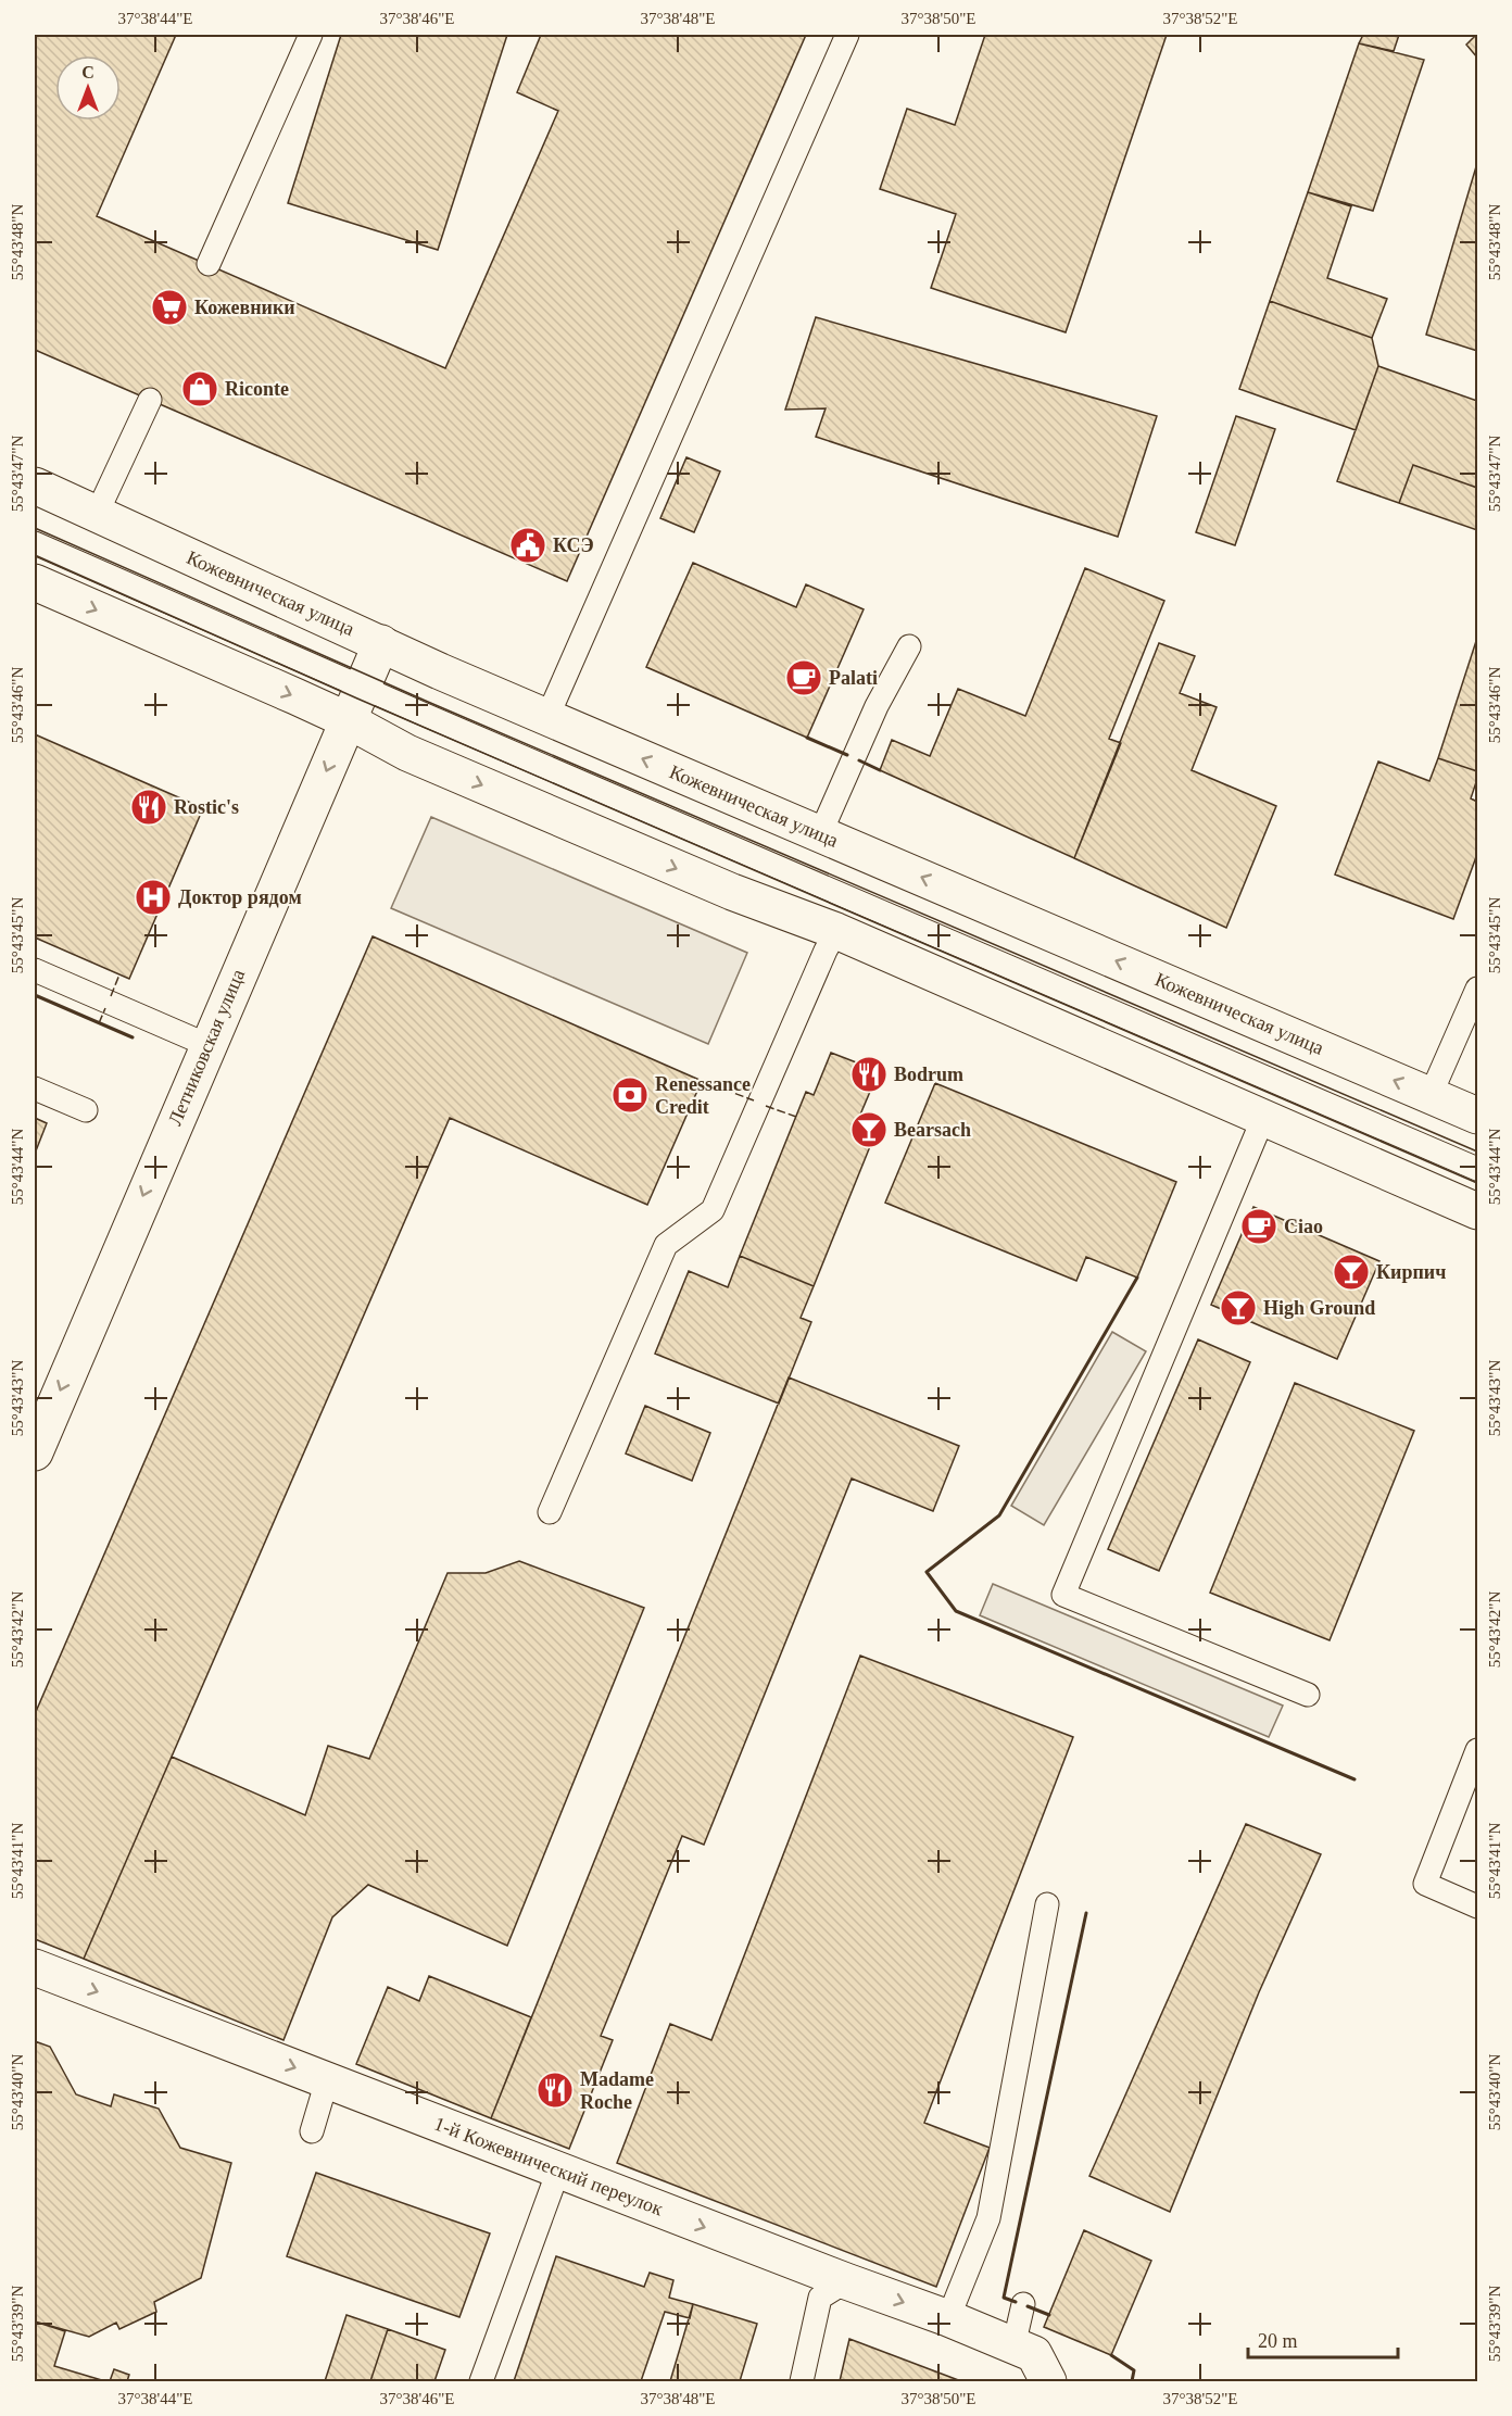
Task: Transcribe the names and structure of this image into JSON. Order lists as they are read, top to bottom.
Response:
{
  "streets": {
    "main road": ["Кожевническая улица", "Летниковская улица", "1-й Кожевнический переулок"]
  },
  "crossings": [
    ["Кожевническая улица", "Летниковская улица"]
  ],
  "one_way": ["Летниковская улица", "1-й Кожевнический переулок"],
  "places": {
    "supermarket": ["Кожевники"],
    "shop": ["Riconte"],
    "public building": ["КСЭ"],
    "cafe": ["Palati", "Ciao"],
    "restaurant": ["Rostic's", "Bodrum", "Madame Roche"],
    "hospital": ["Доктор рядом"],
    "bank": ["Renessance Credit"],
    "bar": ["Bearsach", "Кирпич", "High Ground"]
  },
  "scale_bar": "20 m",
  "north": "top",
  "coordinates": [
    "37°38'44\"E",
    "37°38'46\"E",
    "37°38'48\"E",
    "37°38'50\"E",
    "37°38'52\"E",
    "55°43'48\"N",
    "55°43'47\"N",
    "55°43'46\"N",
    "55°43'45\"N",
    "55°43'44\"N",
    "55°43'43\"N",
    "55°43'42\"N",
    "55°43'41\"N",
    "55°43'40\"N",
    "55°43'39\"N"
  ]
}
